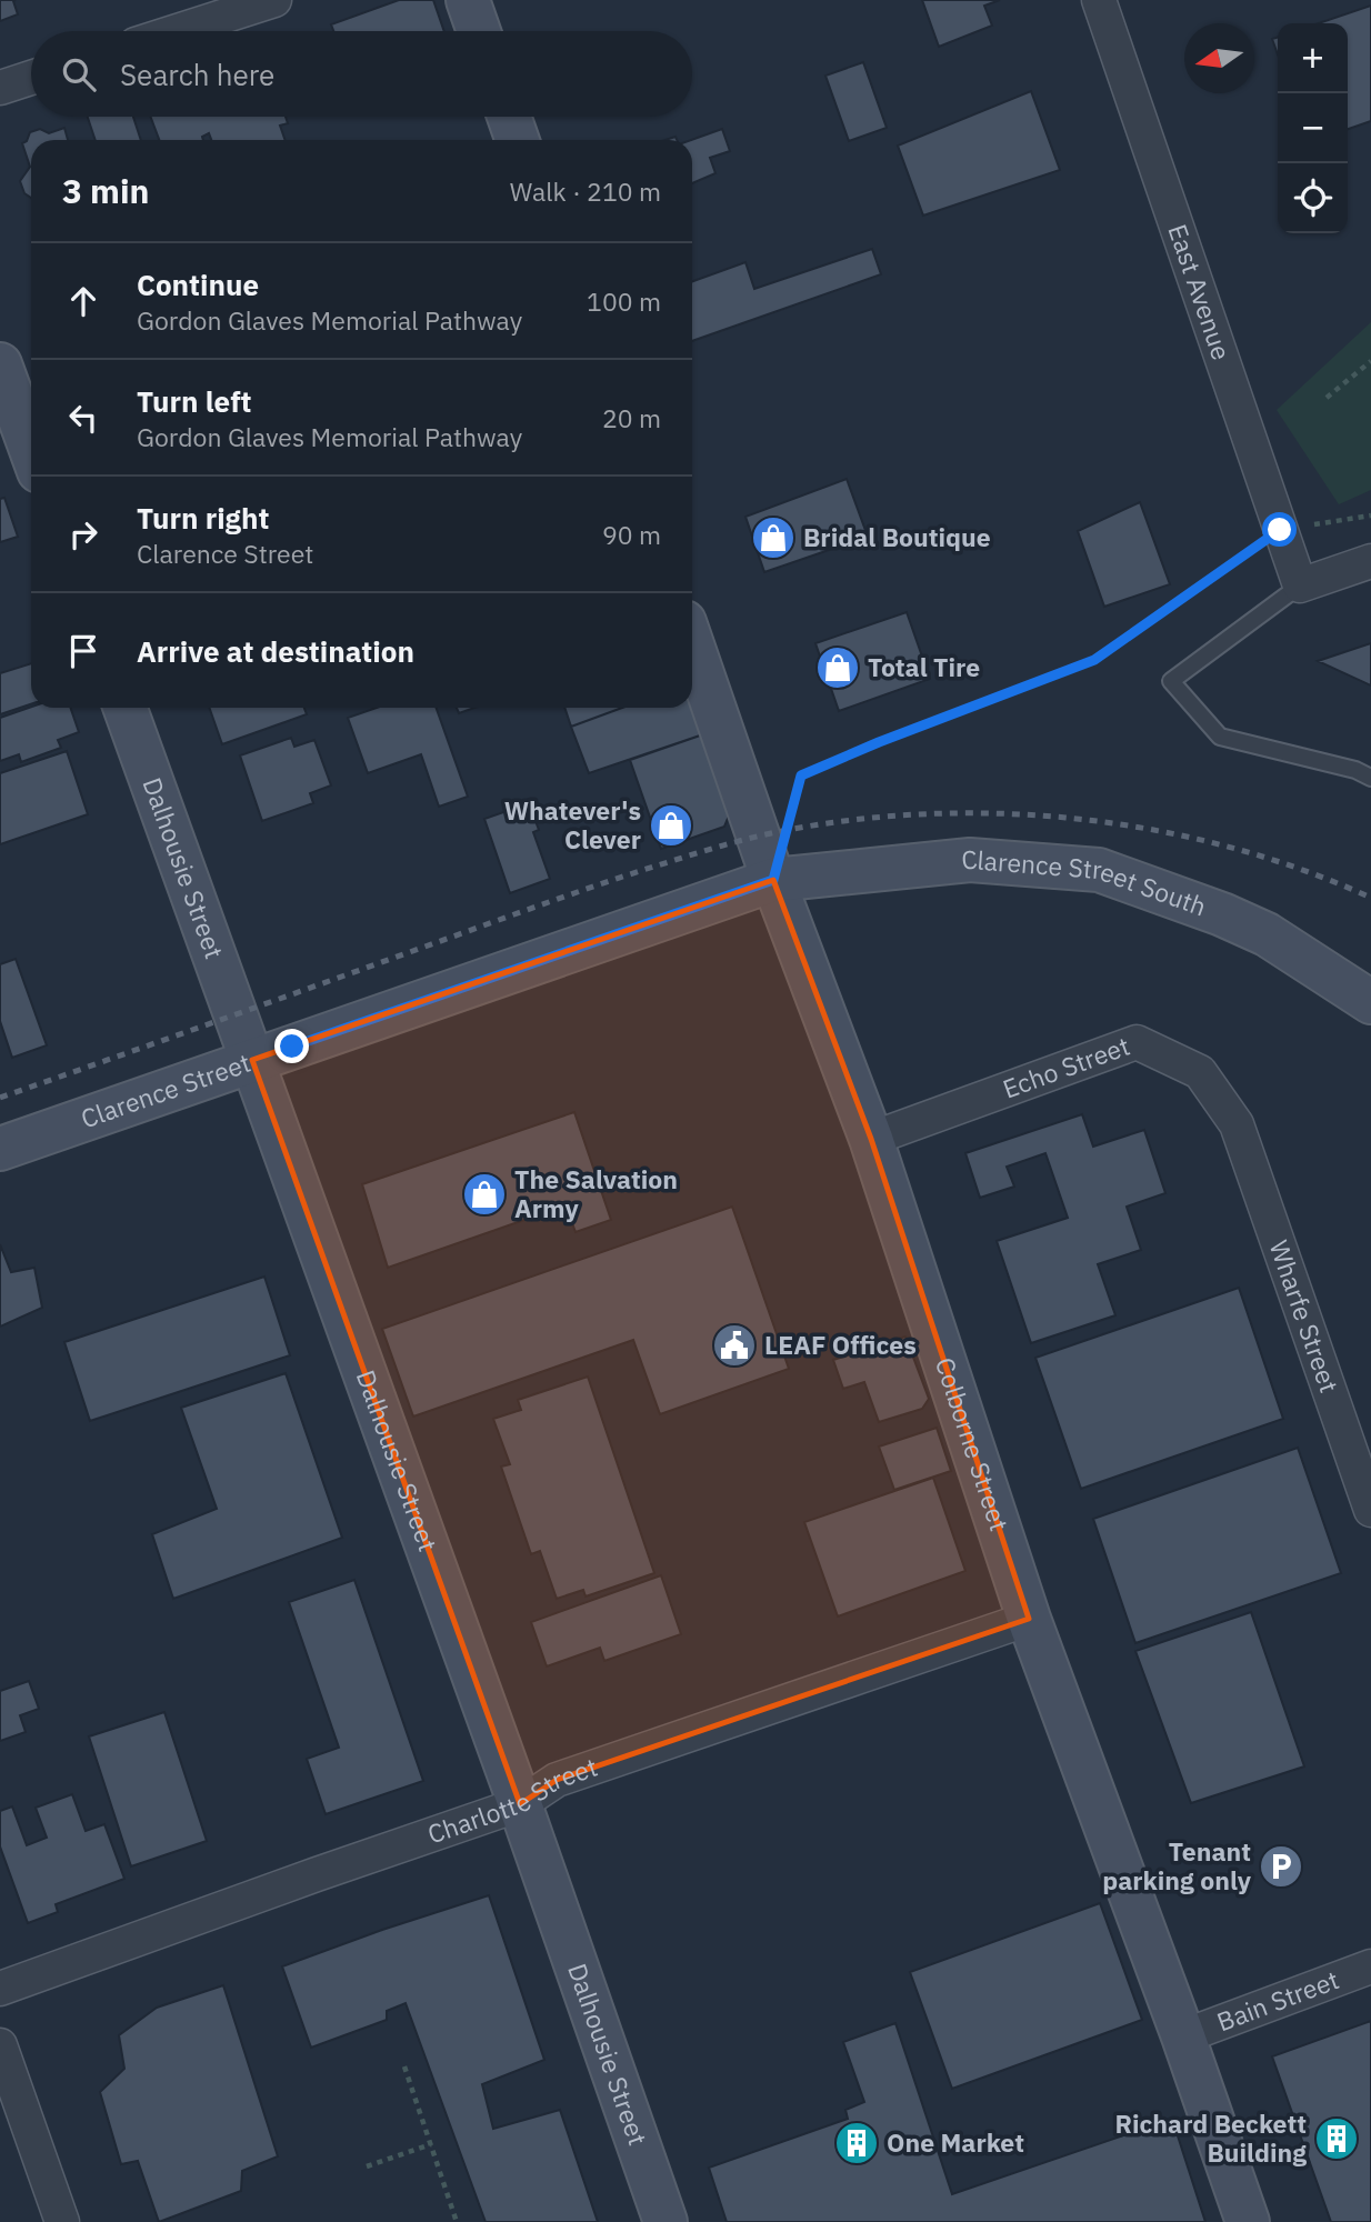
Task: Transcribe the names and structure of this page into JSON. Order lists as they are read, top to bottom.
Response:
{
  "streets": {
    "main road": [
      "Dalhousie Street",
      "Clarence Street South",
      "Clarence Street",
      "Colborne Street"
    ],
    "street": [
      "East Avenue",
      "Echo Street",
      "Wharfe Street",
      "Charlotte Street",
      "Bain Street"
    ]
  },
  "crossings": [
    ["Dalhousie Street", "Clarence Street"],
    ["Dalhousie Street", "Charlotte Street"],
    ["Clarence Street South", "Clarence Street"],
    ["Clarence Street South", "Colborne Street"],
    ["Echo Street", "Wharfe Street"],
    ["Echo Street", "Colborne Street"],
    ["Clarence Street", "Colborne Street"],
    ["Colborne Street", "Charlotte Street"],
    ["Colborne Street", "Bain Street"]
  ],
  "places": {
    "shop": [
      "Bridal Boutique",
      "Total Tire",
      "Whatever's Clever",
      "The Salvation Army"
    ],
    "public building": ["LEAF Offices"],
    "parking": ["Tenant parking only"],
    "building": ["Richard Beckett Building", "One Market"]
  },
  "north": "left",
  "page": {
    "map_buttons": ["+", "−"],
    "search": "Search here",
    "heading": ["3 min", "Walk · 210 m"],
    "list": [
      ["Continue", "Gordon Glaves Memorial Pathway", "100 m"],
      ["Turn left", "Gordon Glaves Memorial Pathway", "20 m"],
      ["Turn right", "Clarence Street", "90 m"],
      "Arrive at destination"
    ]
  }
}
